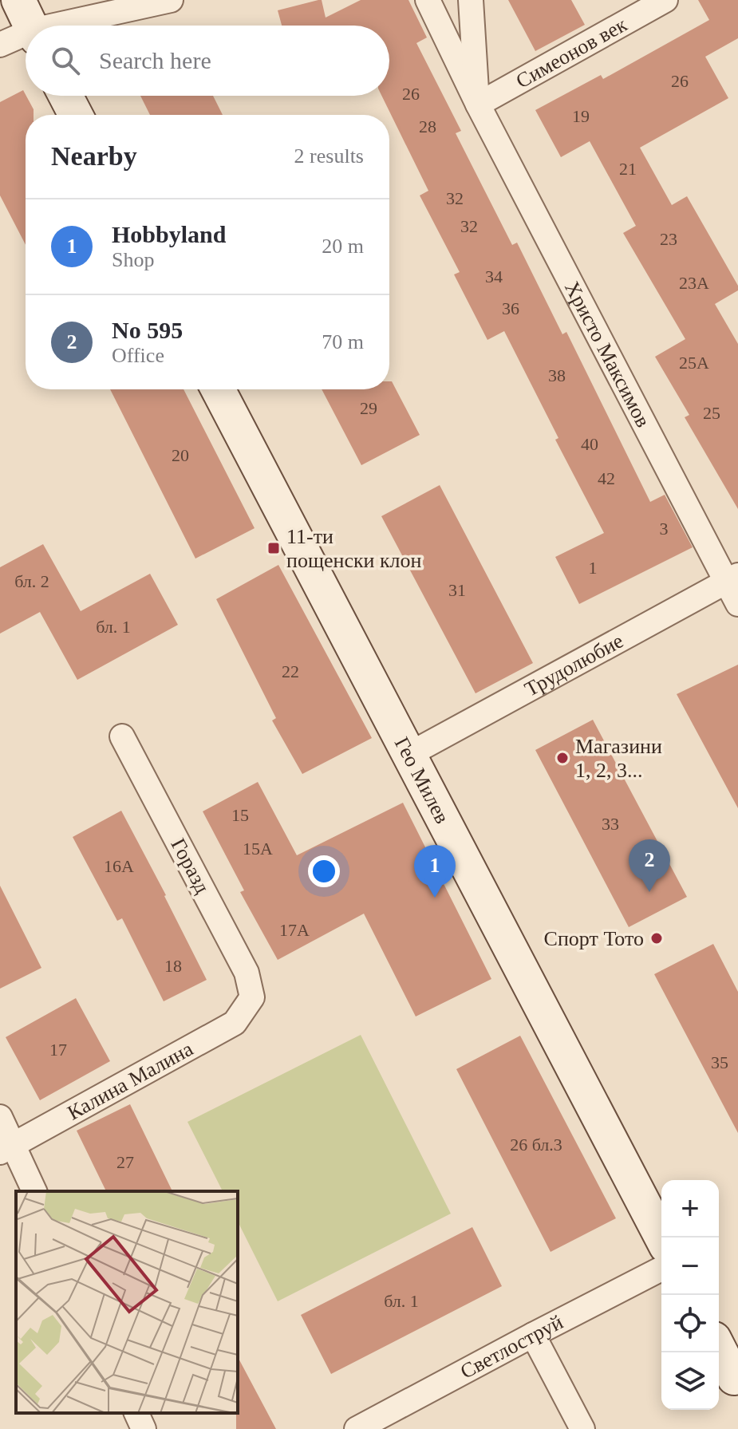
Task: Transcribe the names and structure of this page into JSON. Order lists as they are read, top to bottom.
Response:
{
  "streets": {
    "street": [
      "Симеонов век",
      "Христо Максимов",
      "Трудолюбие",
      "Гео Милев",
      "Горазд",
      "Калина Малина",
      "Светлоструй"
    ]
  },
  "crossings": [
    ["Симеонов век", "Христо Максимов"],
    ["Христо Максимов", "Трудолюбие"],
    ["Трудолюбие", "Гео Милев"],
    ["Горазд", "Калина Малина"]
  ],
  "places": {
    "transit": ["11-ти пощенски клон"],
    "other": ["Магазини 1, 2, 3...", "Спорт Тото"]
  },
  "house_numbers": [
    "26",
    "26",
    "19",
    "28",
    "21",
    "32",
    "32",
    "23",
    "34",
    "23А",
    "36",
    "25А",
    "38",
    "29",
    "25",
    "40",
    "20",
    "42",
    "3",
    "1",
    "бл. 2",
    "31",
    "бл. 1",
    "22",
    "15",
    "33",
    "15А",
    "16А",
    "17А",
    "18",
    "17",
    "35",
    "26 бл.3",
    "27",
    "бл. 1"
  ],
  "page": {
    "search": "Search here",
    "heading": ["Nearby", "2 results"],
    "list": [
      {
        "mark": "1",
        "name": "Hobbyland",
        "note": "Shop",
        "value": "20 m"
      },
      {
        "mark": "2",
        "name": "No 595",
        "note": "Office",
        "value": "70 m"
      }
    ],
    "pins": ["2", "1"],
    "map_buttons": ["+", "−"]
  }
}
